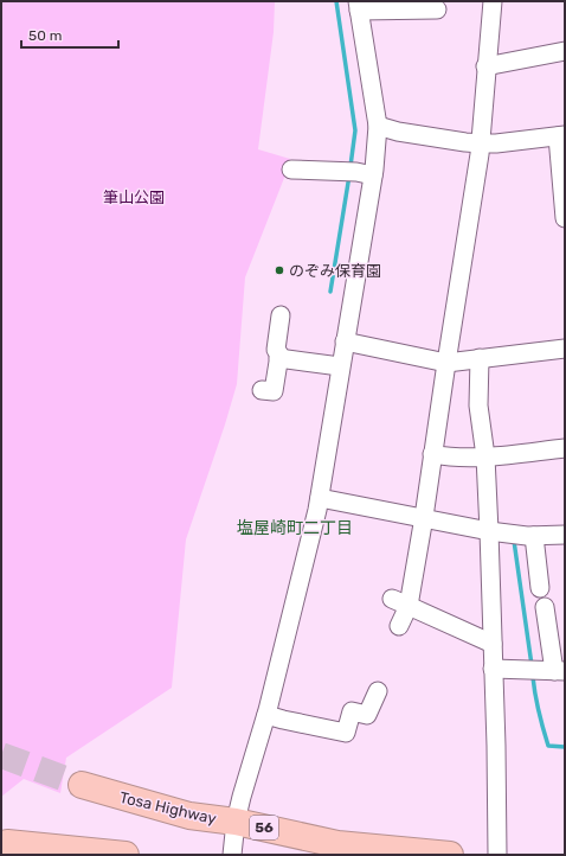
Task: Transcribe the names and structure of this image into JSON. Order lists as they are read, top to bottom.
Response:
{
  "streets": {
    "highway": ["Tosa Highway", "56"]
  },
  "districts": ["塩屋崎町二丁目"],
  "parks": ["筆山公園"],
  "places": ["のぞみ保育園"],
  "scale_bar": "50 m"
}
